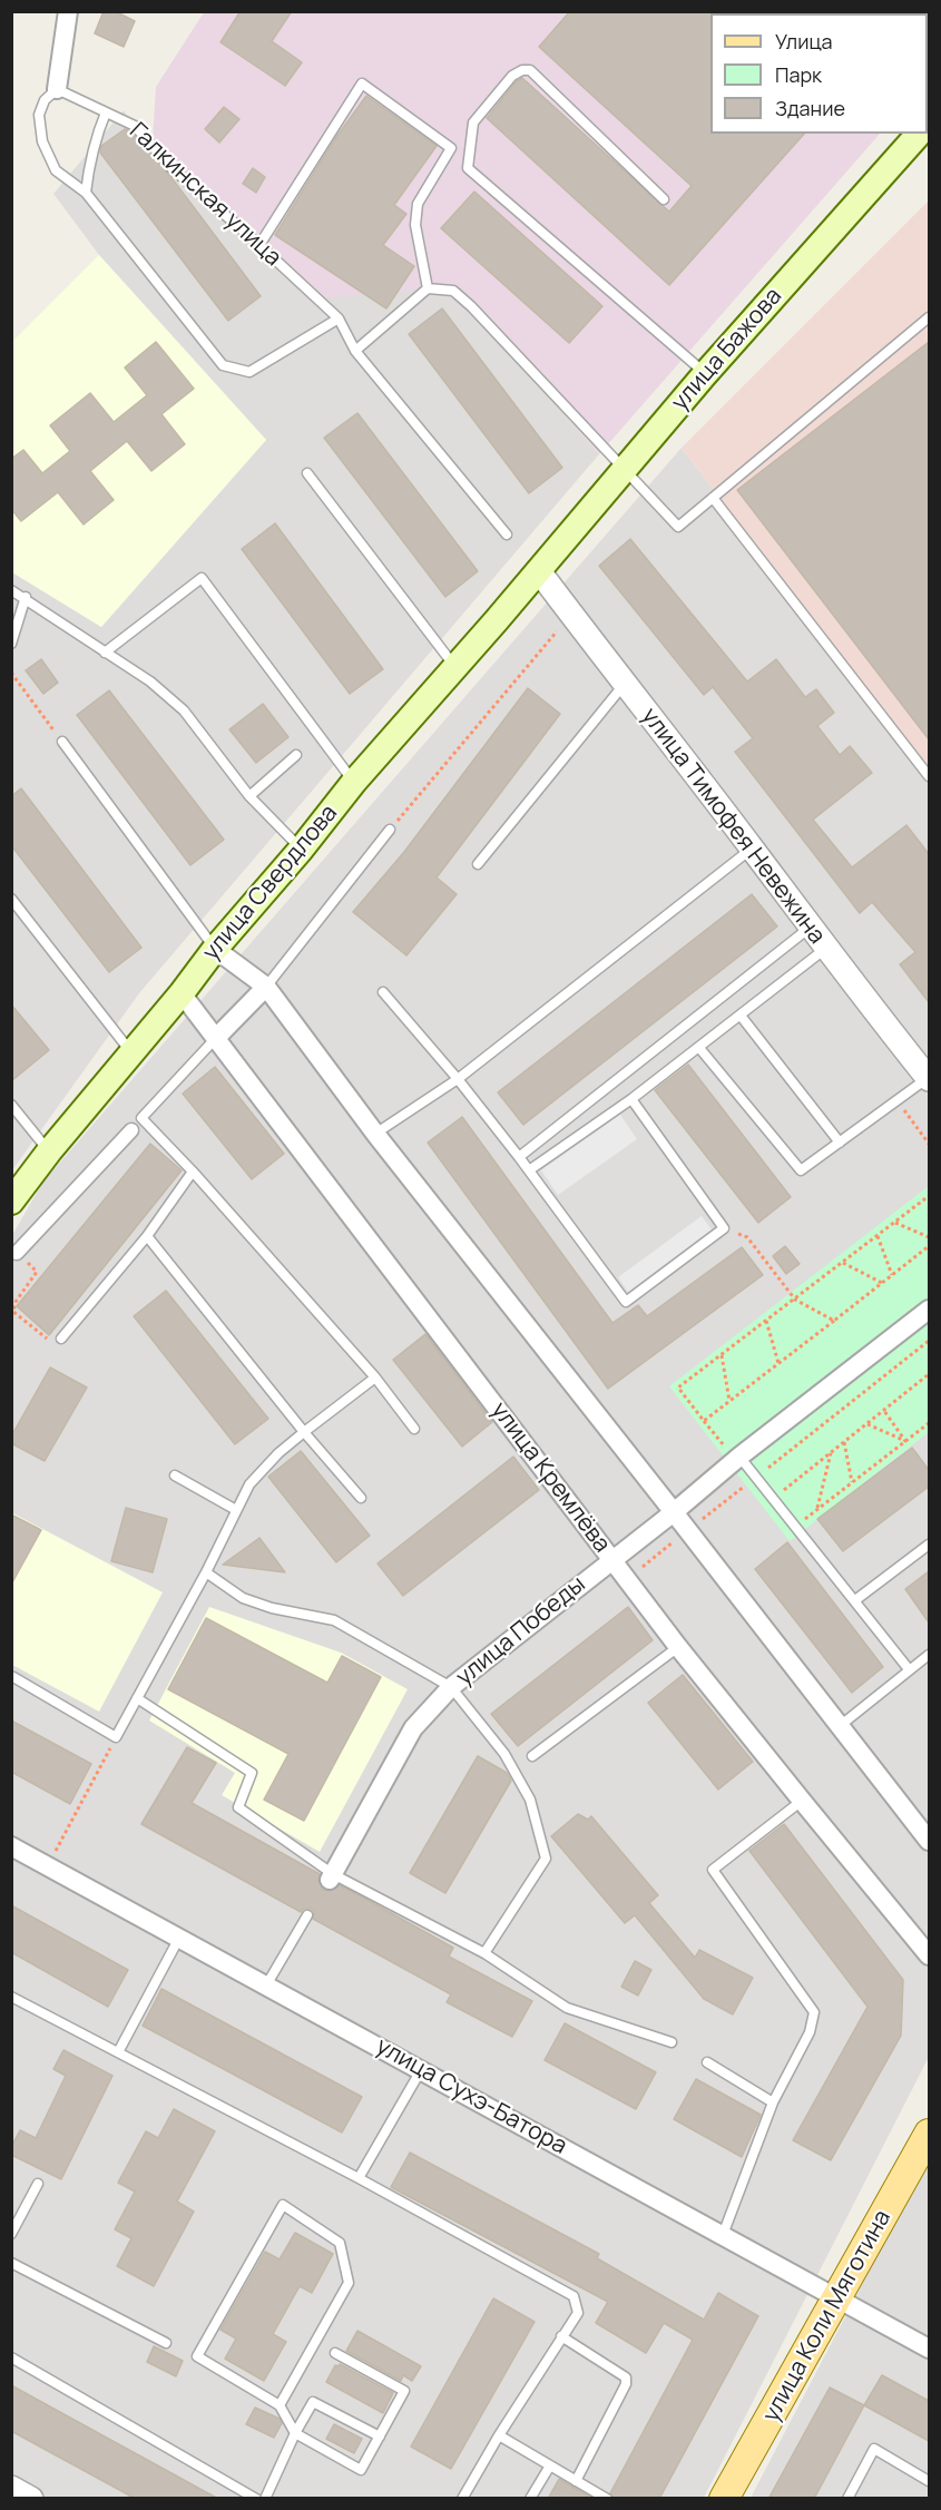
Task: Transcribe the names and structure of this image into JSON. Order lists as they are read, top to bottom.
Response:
{
  "streets": {
    "main road": ["улица Бажова", "улица Свердлова", "улица Коли Мяготина"],
    "street": [
      "улица Тимофея Невежина",
      "улица Кремлёва",
      "улица Победы",
      "улица Сухэ-Батора"
    ],
    "lane": ["Галкинская улица"]
  },
  "crossings": [
    ["улица Бажова", "улица Тимофея Невежина"],
    ["улица Бажова", "улица Свердлова"],
    ["улица Тимофея Невежина", "улица Свердлова"],
    ["улица Свердлова", "улица Кремлёва"],
    ["улица Кремлёва", "улица Победы"],
    ["улица Сухэ-Батора", "улица Коли Мяготина"]
  ],
  "legend": ["Улица", "Парк", "Здание"]
}
